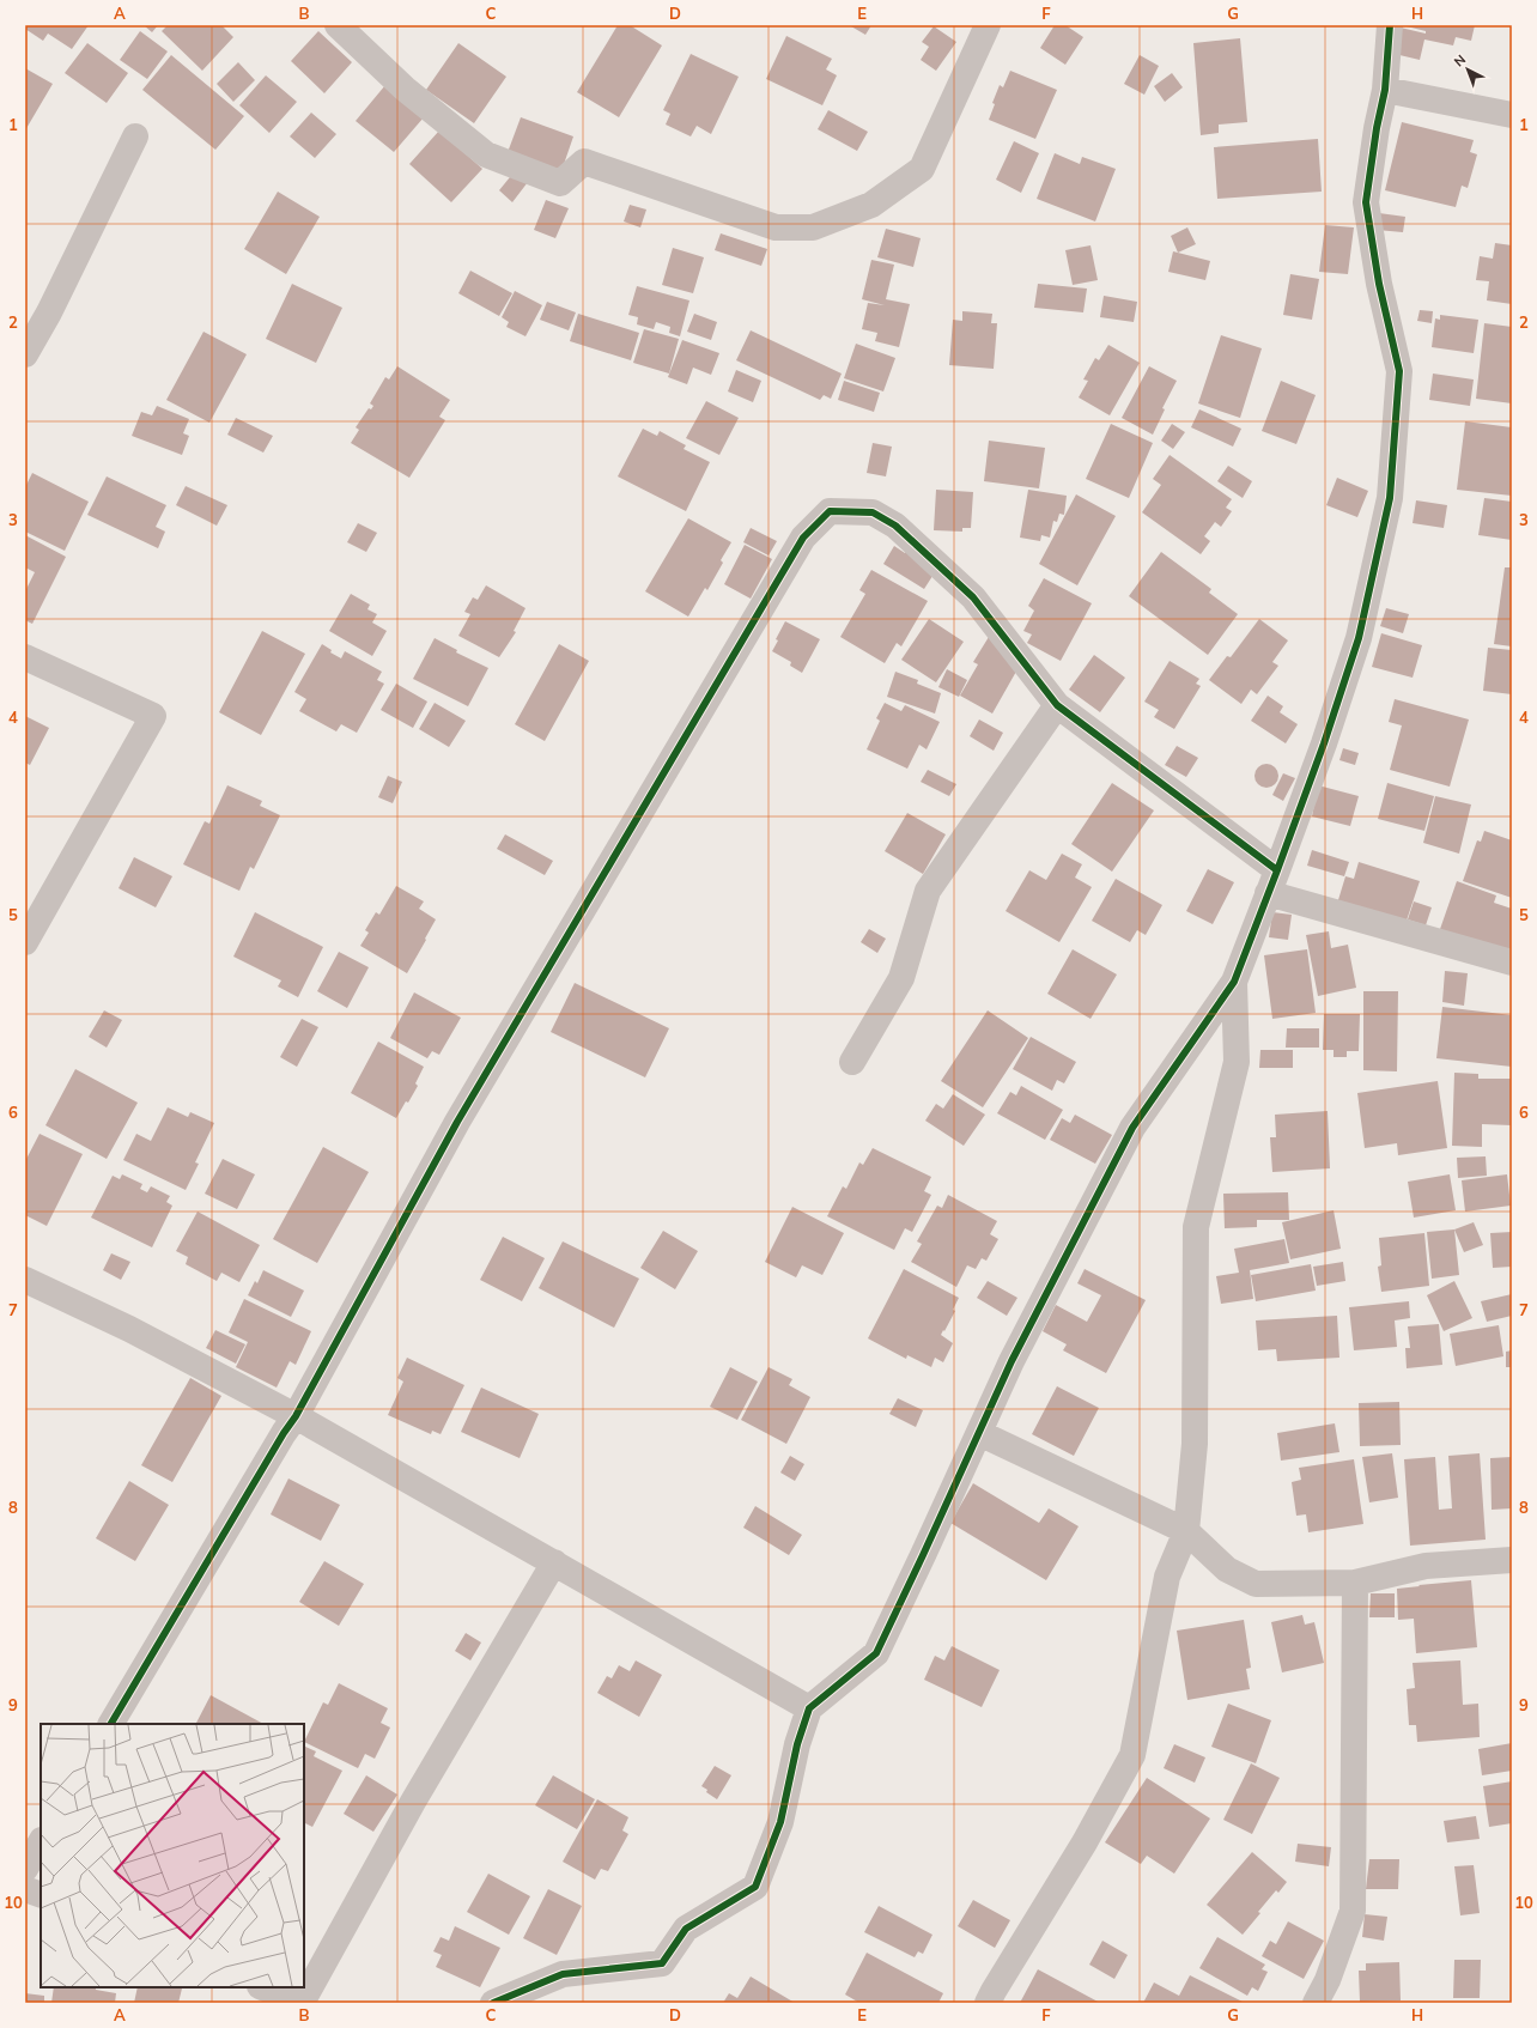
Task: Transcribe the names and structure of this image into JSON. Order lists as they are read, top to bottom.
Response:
{
  "north": "top left",
  "grid": {
    "columns": [
      "A",
      "B",
      "C",
      "D",
      "E",
      "F",
      "G",
      "H"
    ],
    "rows": [
      "1",
      "2",
      "3",
      "4",
      "5",
      "6",
      "7",
      "8",
      "9",
      "10"
    ]
  }
}
